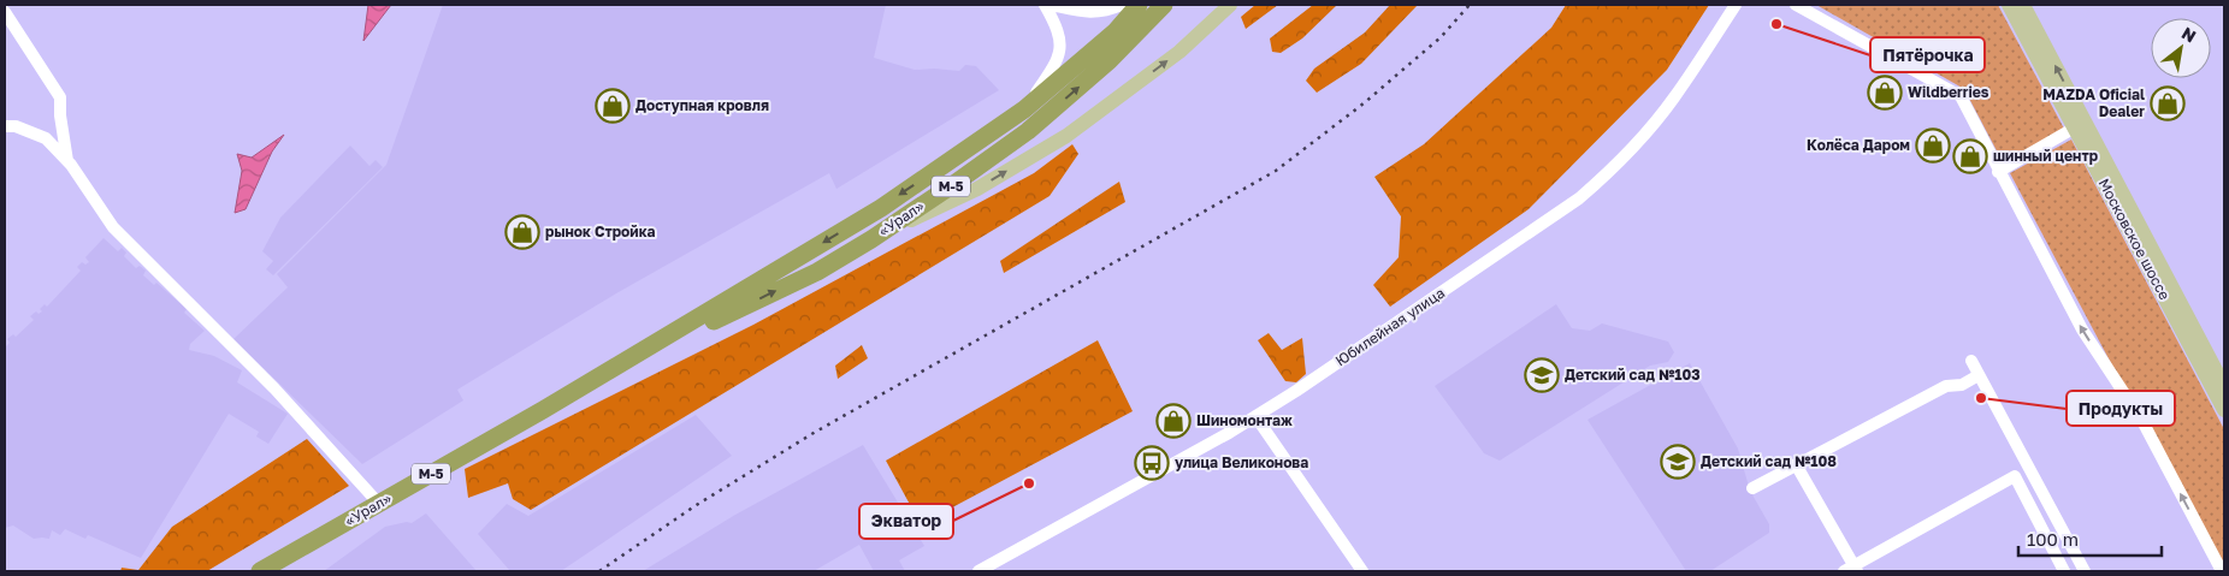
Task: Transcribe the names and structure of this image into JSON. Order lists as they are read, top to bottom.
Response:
{
  "streets": {
    "highway": ["М-5", "«Урал»"],
    "main road": ["Московское шоссе"],
    "street": ["Юбилейная улица"]
  },
  "places": {
    "other": ["Пятёрочка", "Продукты", "Экватор"],
    "shop": [
      "Wildberries",
      "MAZDA Oficial Dealer",
      "Доступная кровля",
      "Колёса Даром",
      "шинный центр",
      "рынок Стройка",
      "Шиномонтаж"
    ],
    "school or university": ["Детский сад №103", "Детский сад №108"],
    "bus stop": ["улица Великонова"]
  },
  "scale_bar": "100 m",
  "north": "top right"
}
